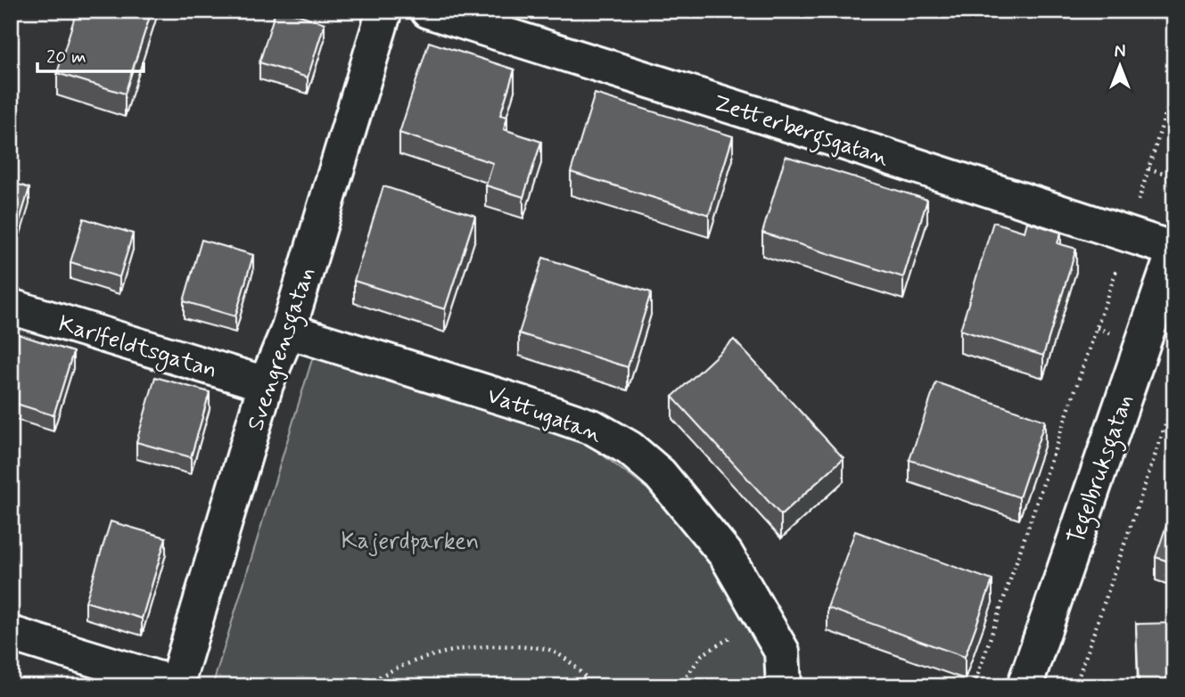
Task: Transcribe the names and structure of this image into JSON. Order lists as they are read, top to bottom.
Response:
{
  "streets": {
    "street": [
      "Zetterbergsgatan",
      "Karlfeldtsgatan",
      "Svengrensgatan",
      "Vattugatan",
      "Tegelbruksgatan"
    ]
  },
  "crossings": [
    ["Zetterbergsgatan", "Tegelbruksgatan"],
    ["Karlfeldtsgatan", "Svengrensgatan"],
    ["Svengrensgatan", "Vattugatan"]
  ],
  "parks": ["Kajerdparken"],
  "scale_bar": "20 m",
  "north": "top"
}
